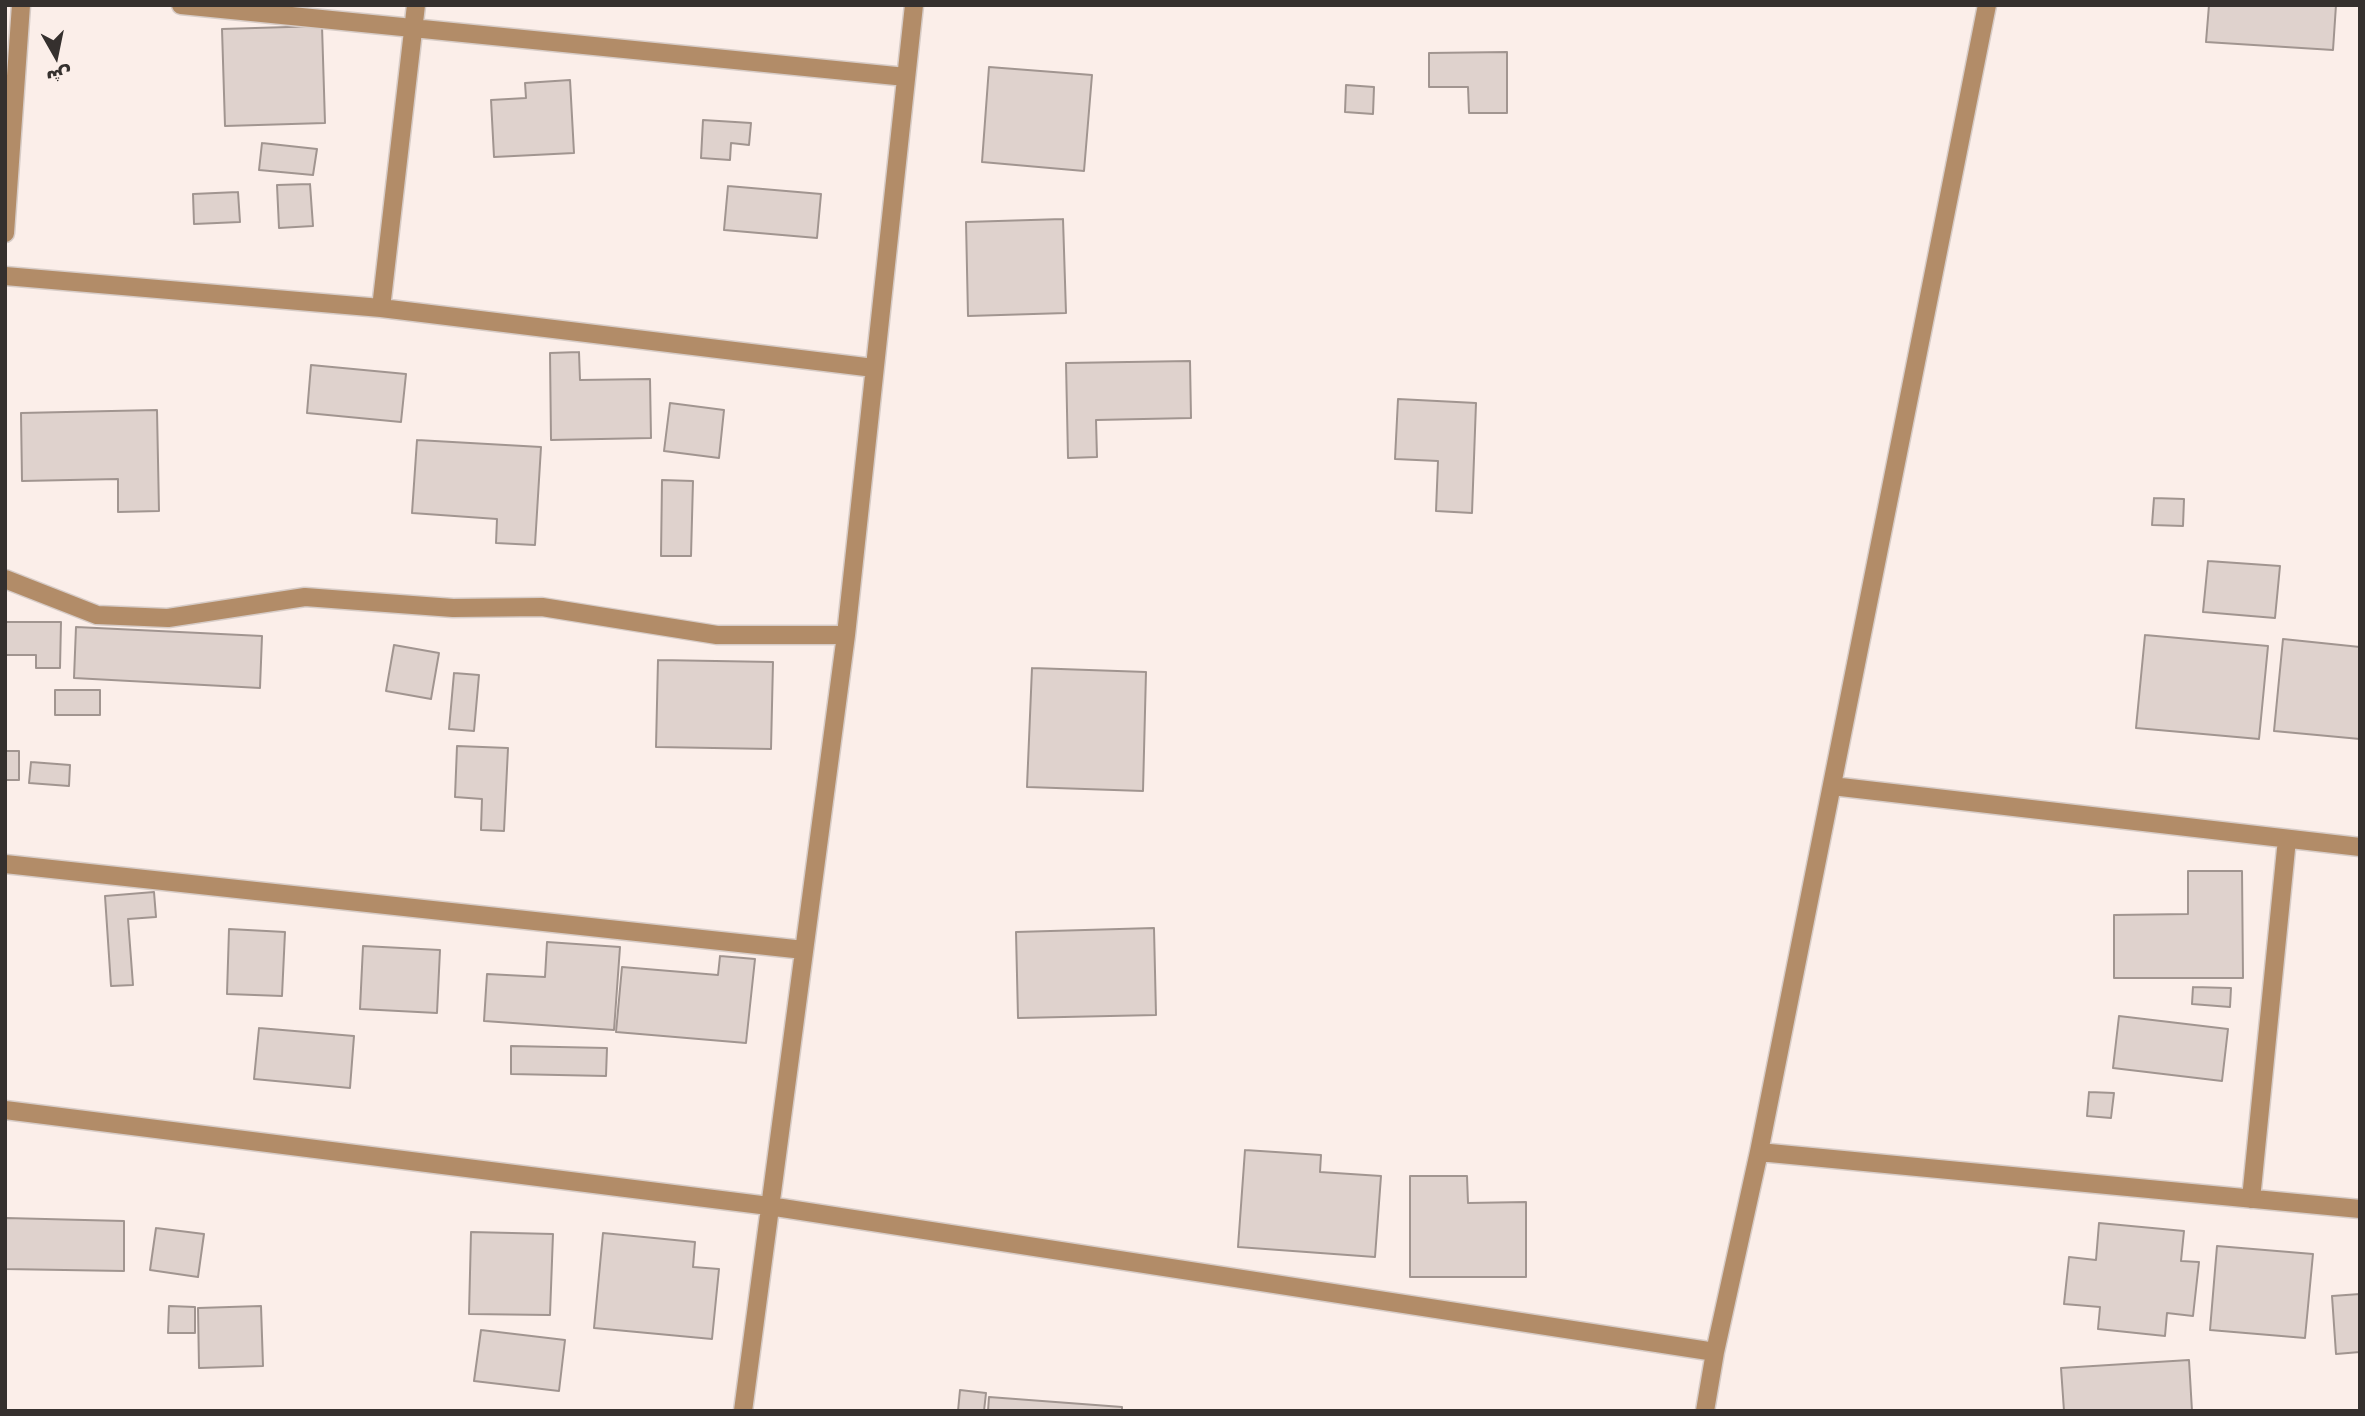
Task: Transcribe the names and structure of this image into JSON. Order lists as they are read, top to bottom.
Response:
{
  "north": "bottom"
}
